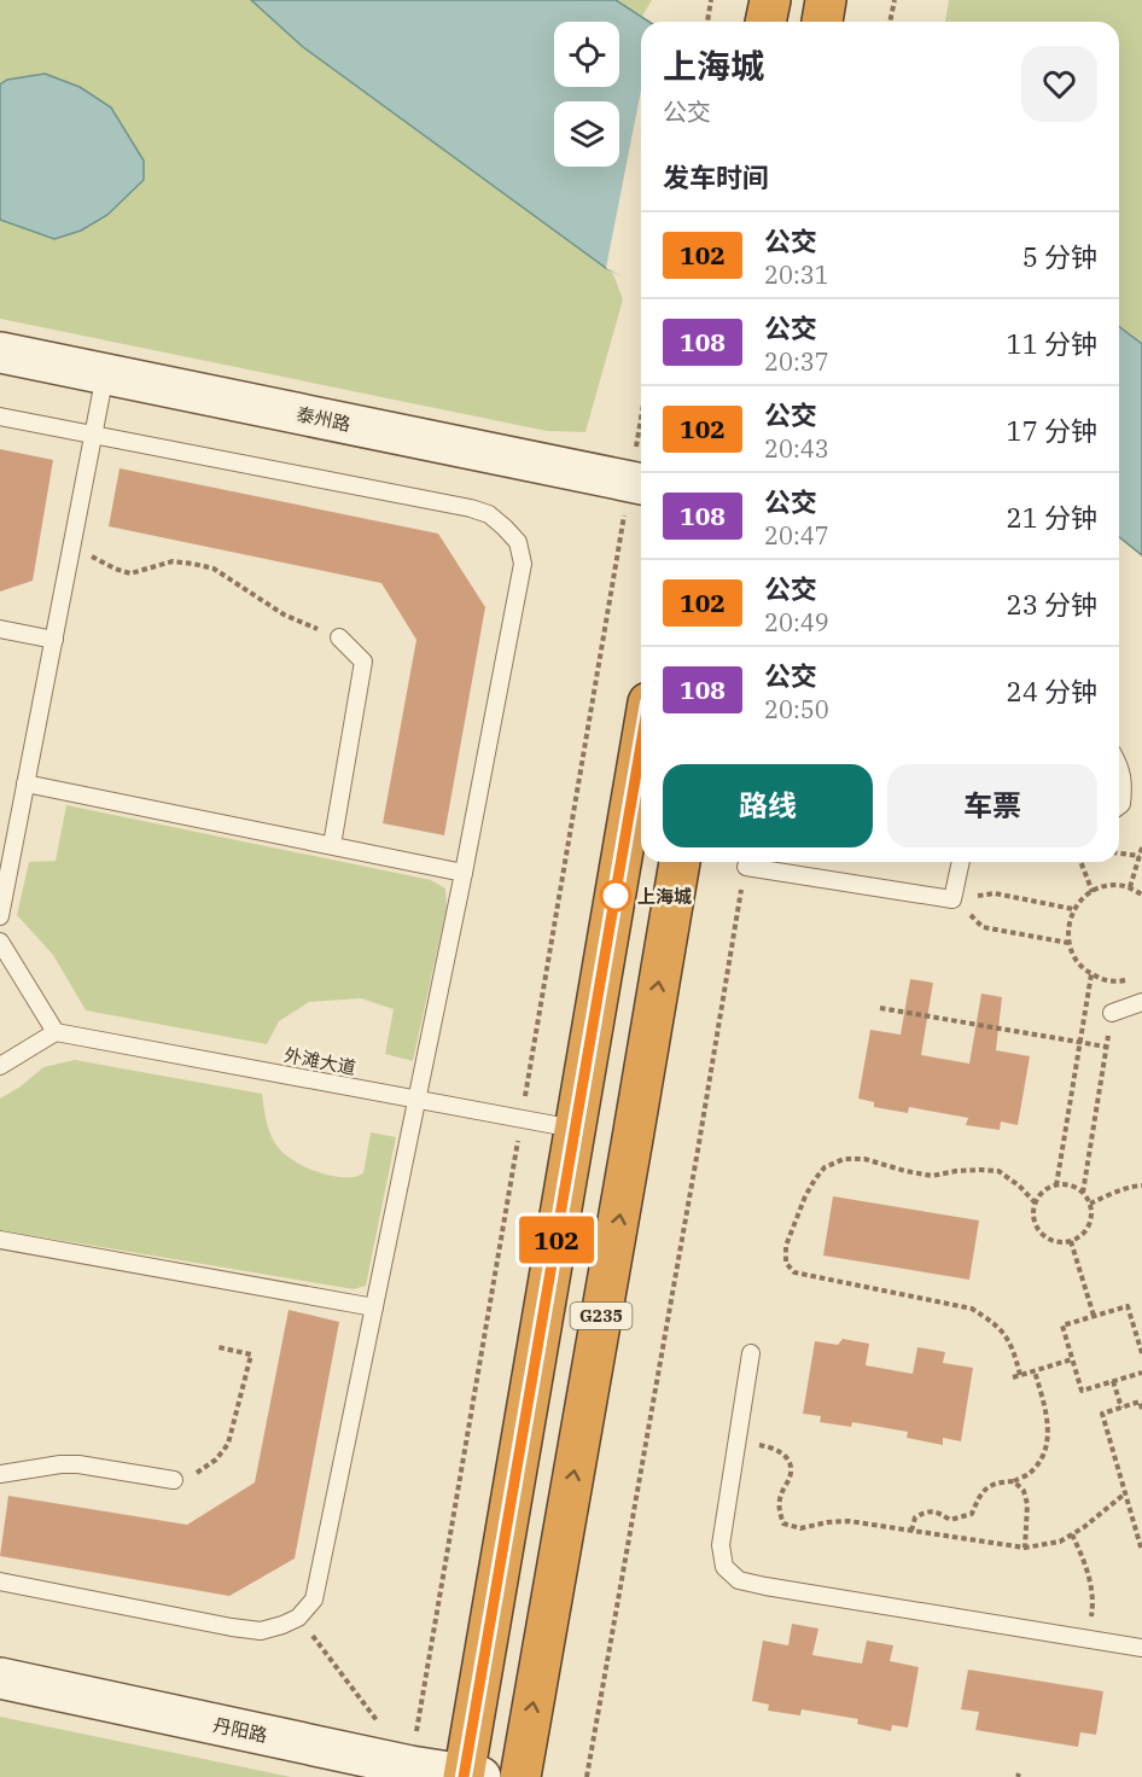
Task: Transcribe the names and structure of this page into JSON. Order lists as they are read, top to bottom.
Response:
{
  "streets": {
    "highway": ["G235"],
    "street": ["泰州路", "丹阳路"],
    "lane": ["外滩大道"]
  },
  "crossings": [
    ["外滩大道", "G235"],
    ["G235", "丹阳路"]
  ],
  "places": ["上海城"],
  "lines": ["bus line 102"],
  "page": {
    "on_map": "102",
    "heading": [
      ["上海城", "公交"],
      "发车时间"
    ],
    "list": [
      {
        "mark": "102",
        "name": "公交",
        "note": "20:31",
        "value": "5 分钟"
      },
      {
        "mark": "108",
        "name": "公交",
        "note": "20:37",
        "value": "11 分钟"
      },
      {
        "mark": "102",
        "name": "公交",
        "note": "20:43",
        "value": "17 分钟"
      },
      {
        "mark": "108",
        "name": "公交",
        "note": "20:47",
        "value": "21 分钟"
      },
      {
        "mark": "102",
        "name": "公交",
        "note": "20:49",
        "value": "23 分钟"
      },
      {
        "mark": "108",
        "name": "公交",
        "note": "20:50",
        "value": "24 分钟"
      }
    ],
    "buttons": ["路线", "车票"]
  }
}
